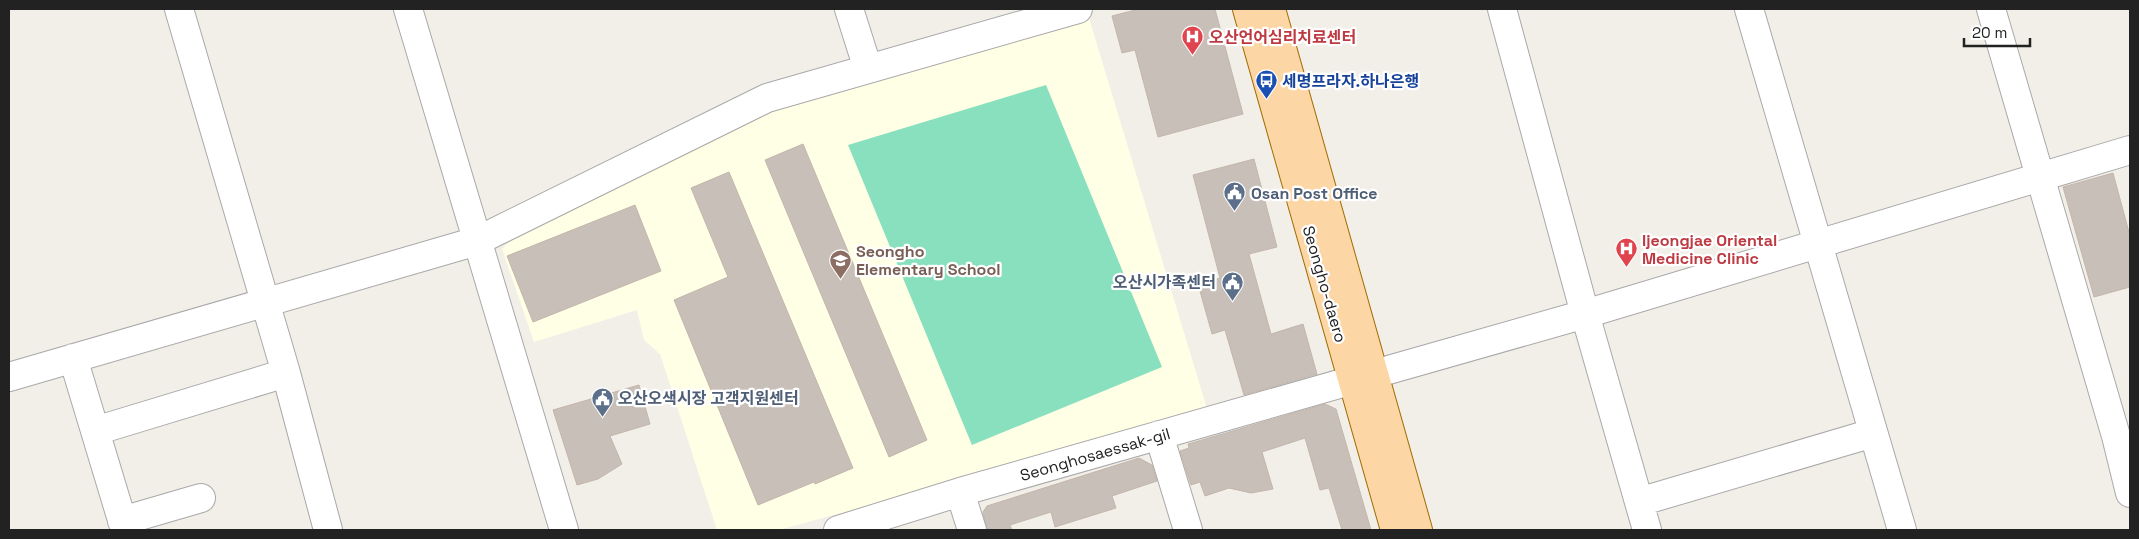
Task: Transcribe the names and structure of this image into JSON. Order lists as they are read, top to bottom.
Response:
{
  "streets": {
    "main road": ["Seongho-daero"],
    "street": ["Seonghosaessak-gil"]
  },
  "crossings": [
    ["Seongho-daero", "Seonghosaessak-gil"]
  ],
  "places": {
    "hospital": ["오산언어심리치료센터", "Ijeongjae Oriental Medicine Clinic"],
    "bus stop": ["세명프라자.하나은행"],
    "public building": ["Osan Post Office", "오산시가족센터", "오산오색시장 고객지원센터"],
    "school or university": ["Seongho Elementary School"]
  },
  "scale_bar": "20 m"
}
